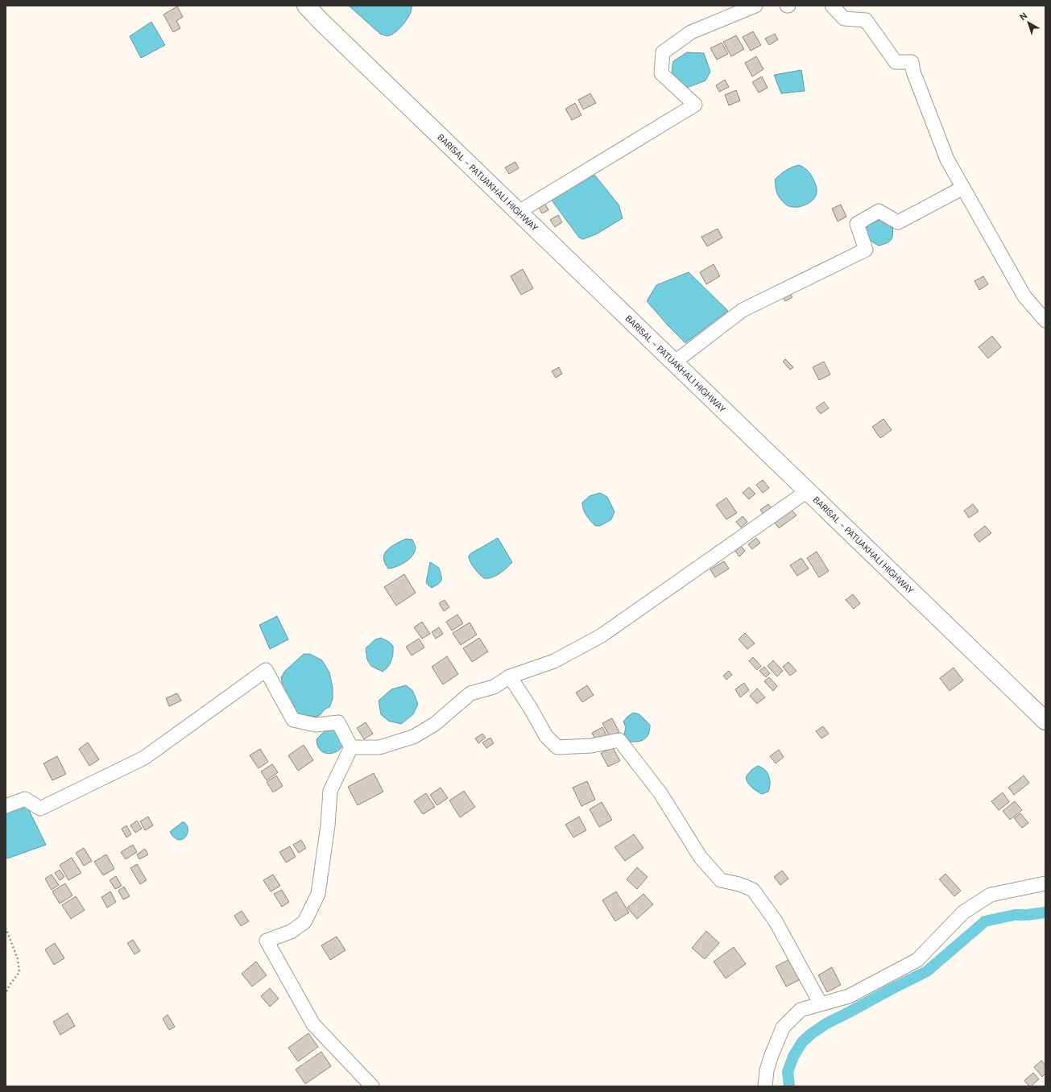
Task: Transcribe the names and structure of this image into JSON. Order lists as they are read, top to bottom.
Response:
{
  "streets": {
    "highway": ["BARISAL - PATUAKHALI HIGHWAY"]
  },
  "north": "top left"
}
